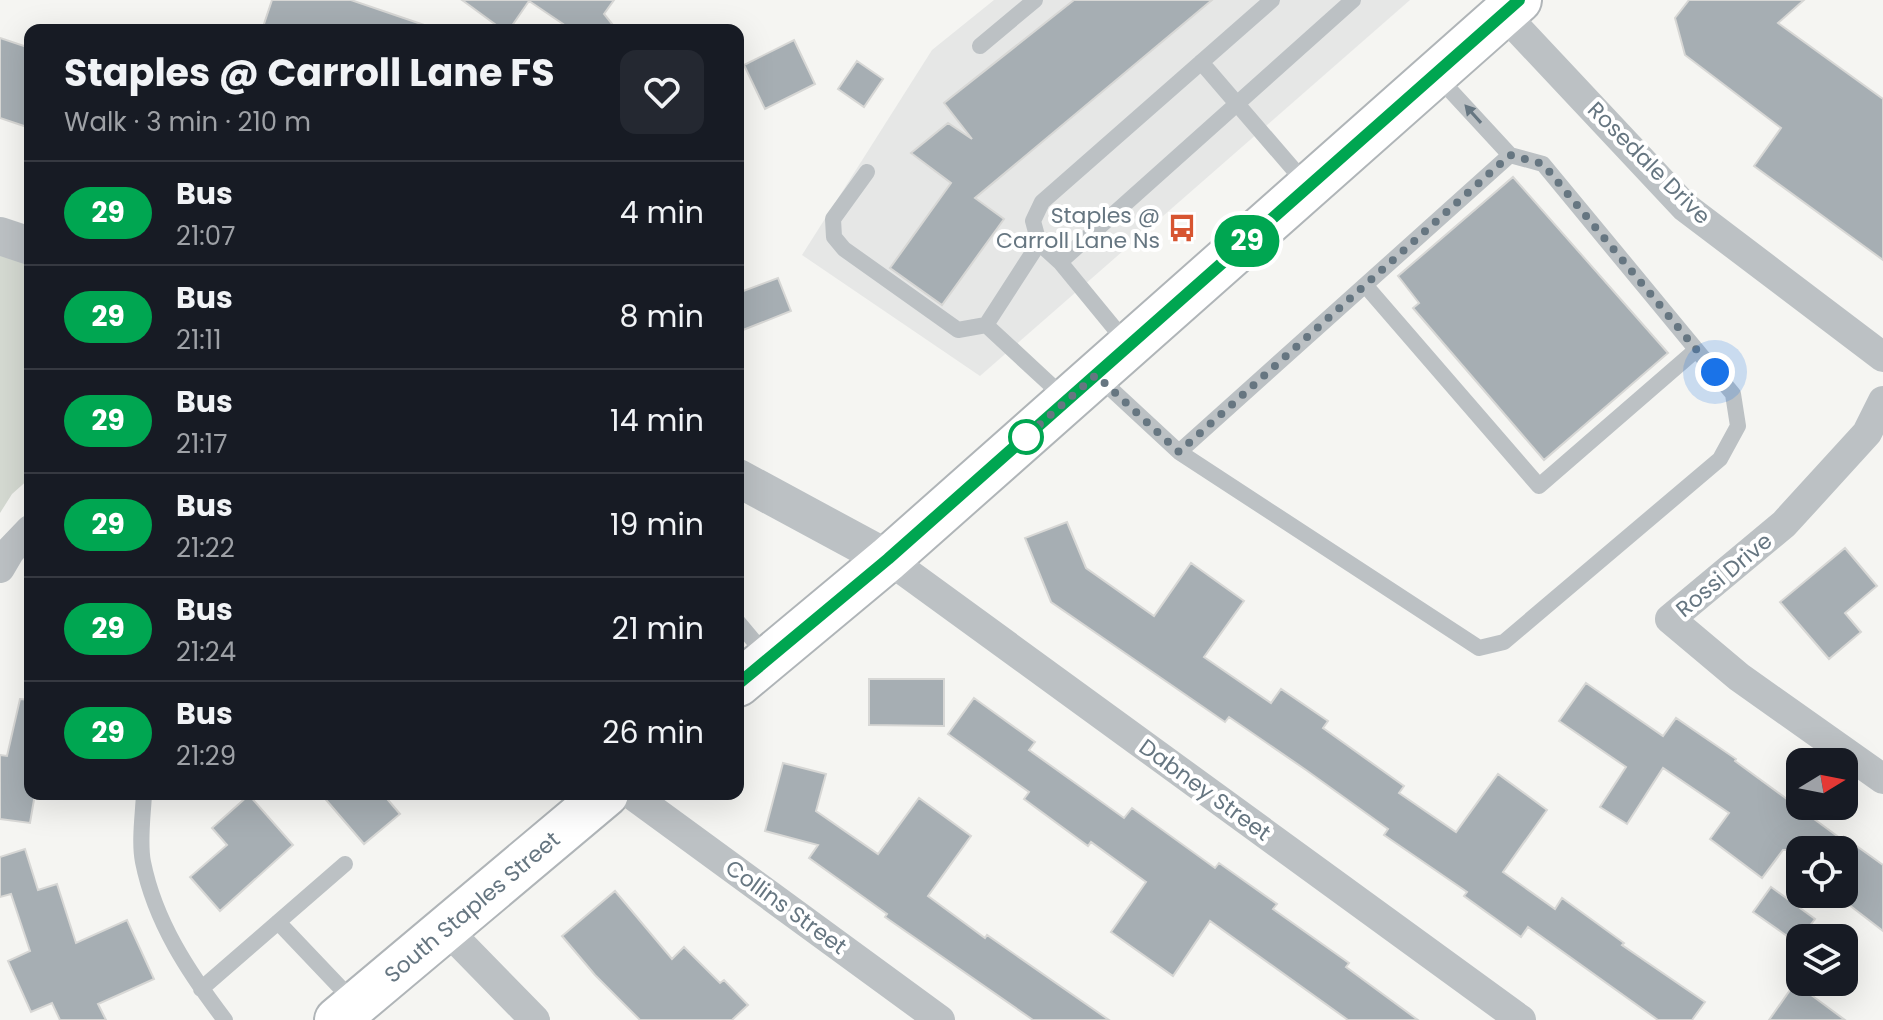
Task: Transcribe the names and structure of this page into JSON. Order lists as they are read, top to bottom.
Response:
{
  "streets": {
    "main road": ["South Staples Street"],
    "street": [
      "Rosedale Drive",
      "Rossi Drive",
      "Dabney Street",
      "Collins Street"
    ]
  },
  "places": {
    "bus stop": ["Staples @ Carroll Lane Ns"]
  },
  "lines": ["bus line 29"],
  "north": "right",
  "page": {
    "on_map": "29",
    "heading": ["Staples @ Carroll Lane FS", "Walk · 3 min · 210 m"],
    "list": [
      {
        "mark": "29",
        "name": "Bus",
        "note": "21:07",
        "value": "4 min"
      },
      {
        "mark": "29",
        "name": "Bus",
        "note": "21:11",
        "value": "8 min"
      },
      {
        "mark": "29",
        "name": "Bus",
        "note": "21:17",
        "value": "14 min"
      },
      {
        "mark": "29",
        "name": "Bus",
        "note": "21:22",
        "value": "19 min"
      },
      {
        "mark": "29",
        "name": "Bus",
        "note": "21:24",
        "value": "21 min"
      },
      {
        "mark": "29",
        "name": "Bus",
        "note": "21:29",
        "value": "26 min"
      }
    ]
  }
}
